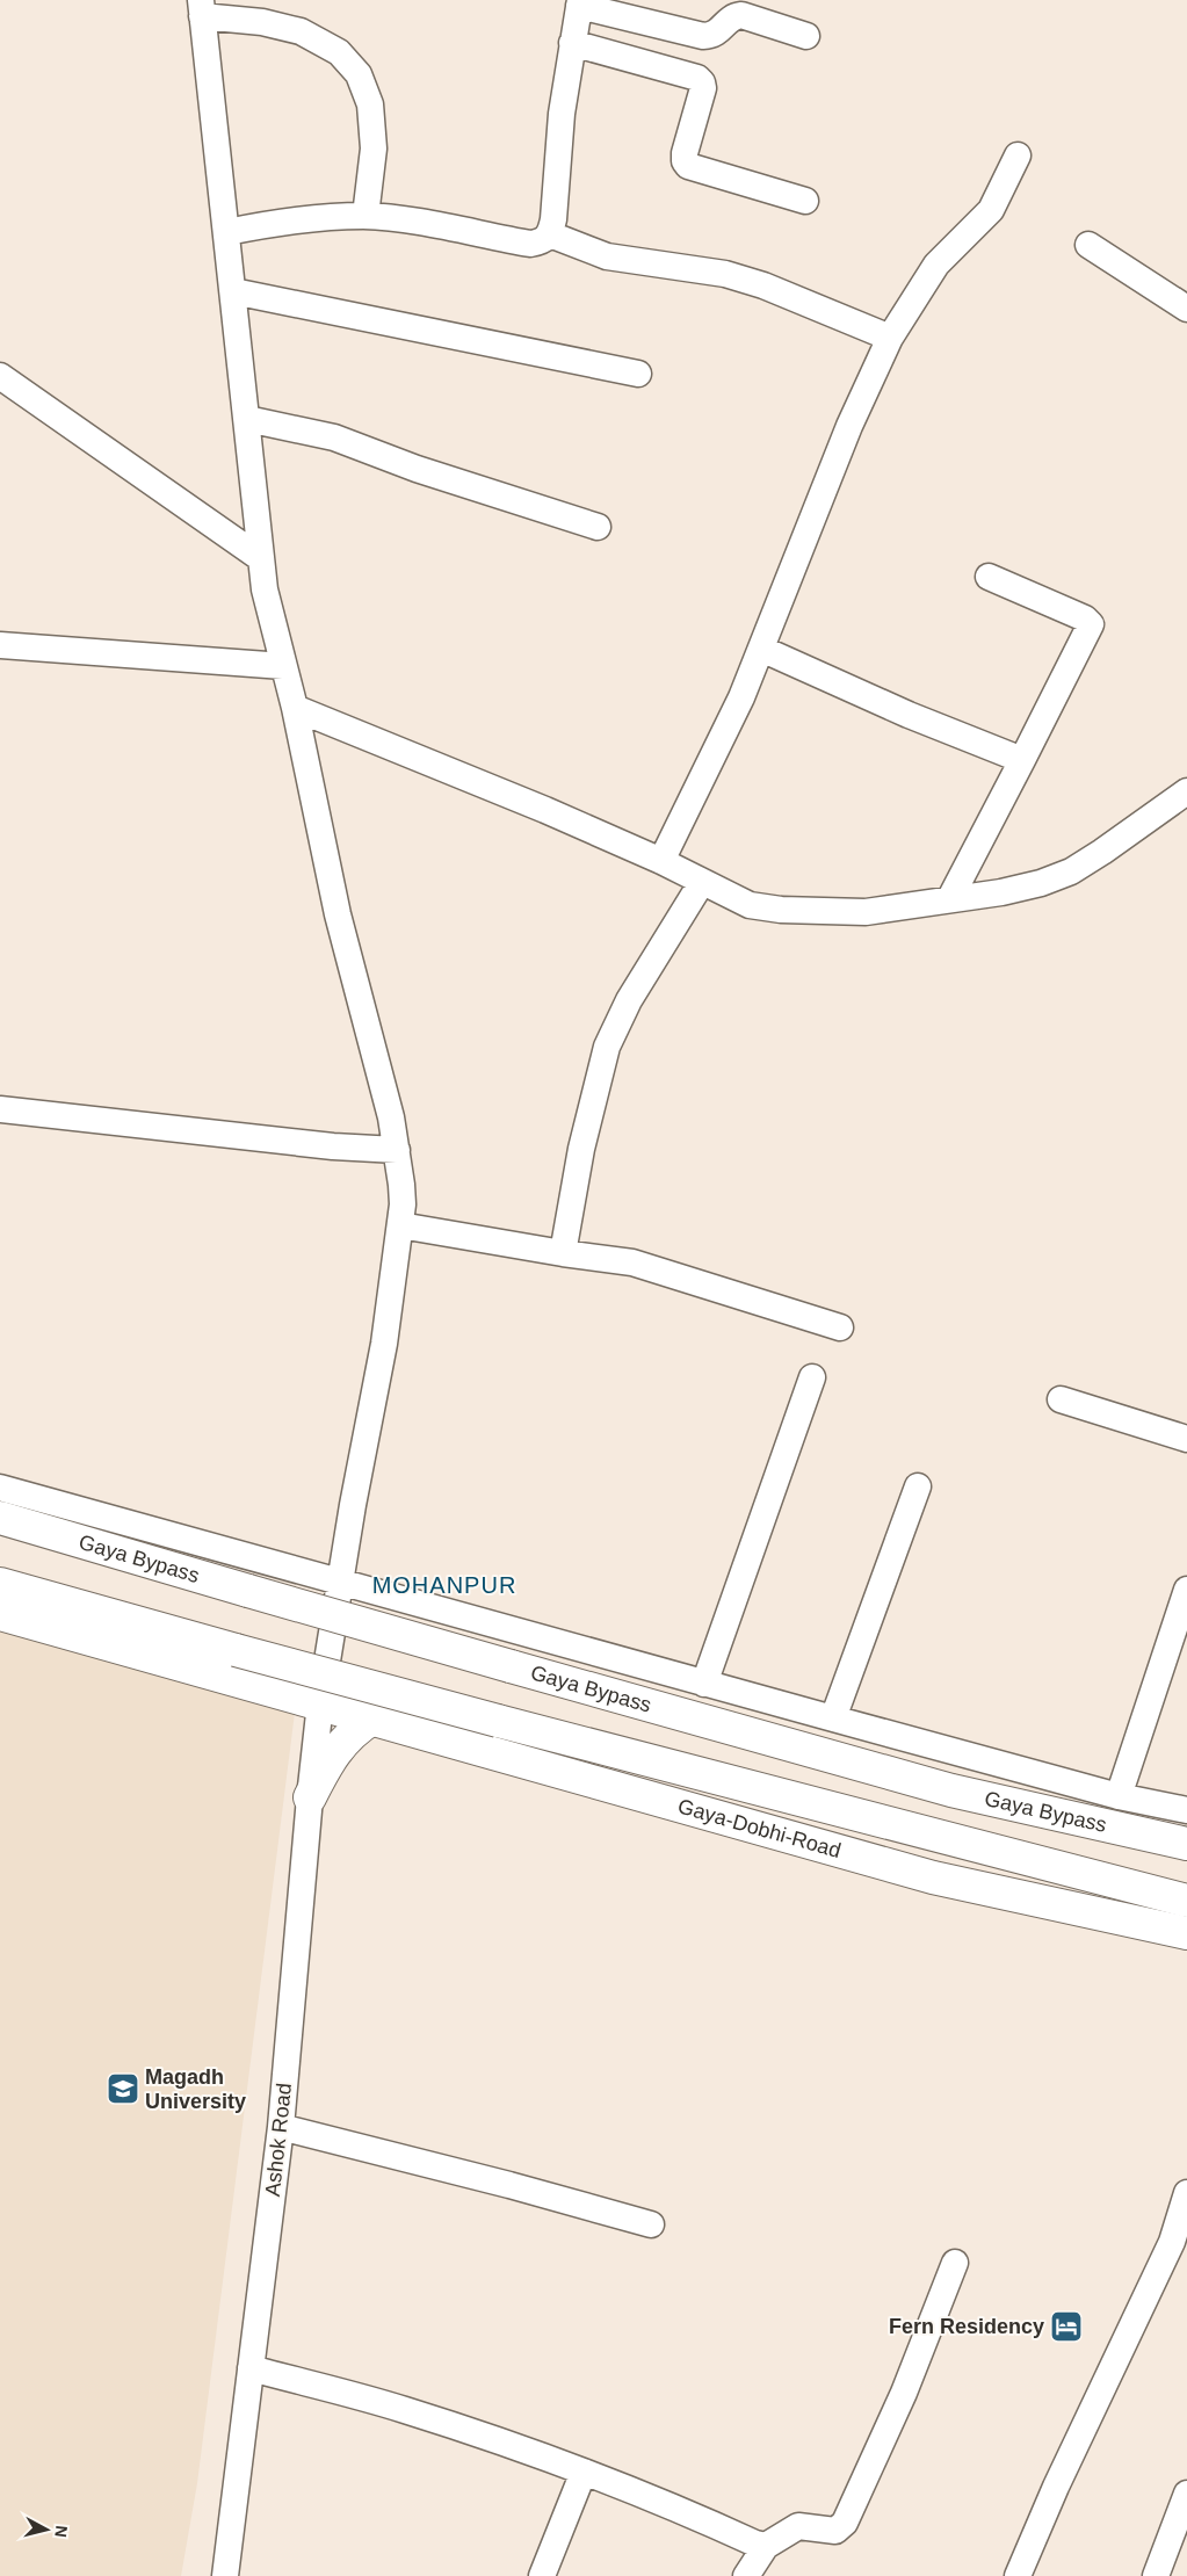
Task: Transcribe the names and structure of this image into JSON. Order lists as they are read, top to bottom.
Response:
{
  "streets": {
    "main road": ["Gaya Bypass", "Gaya-Dobhi-Road"],
    "street": ["Ashok Road"]
  },
  "crossings": [
    ["Gaya-Dobhi-Road", "Ashok Road"]
  ],
  "districts": ["MOHANPUR"],
  "places": {
    "school or university": ["Magadh University"],
    "hotel": ["Fern Residency"]
  },
  "north": "right"
}
